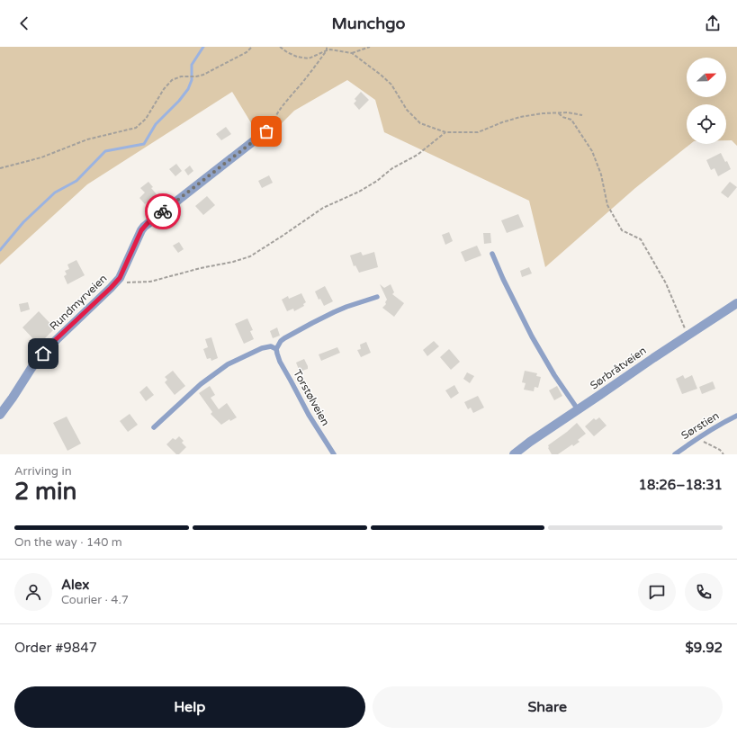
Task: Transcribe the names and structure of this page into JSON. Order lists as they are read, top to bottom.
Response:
{
  "streets": {
    "street": ["Rundmyrveien", "Sørbråtveien"],
    "lane": ["Torstølveien", "Sørstien"]
  },
  "north": "right",
  "page": {
    "header": "Munchgo",
    "heading": ["2 min", "Arriving in", "18:26–18:31"],
    "panel": [
      "Alex",
      "Courier · 4.7",
      "Order #9847",
      "$9.92"
    ],
    "bar": "On the way · 140 m",
    "buttons": ["Help", "Share"]
  }
}
